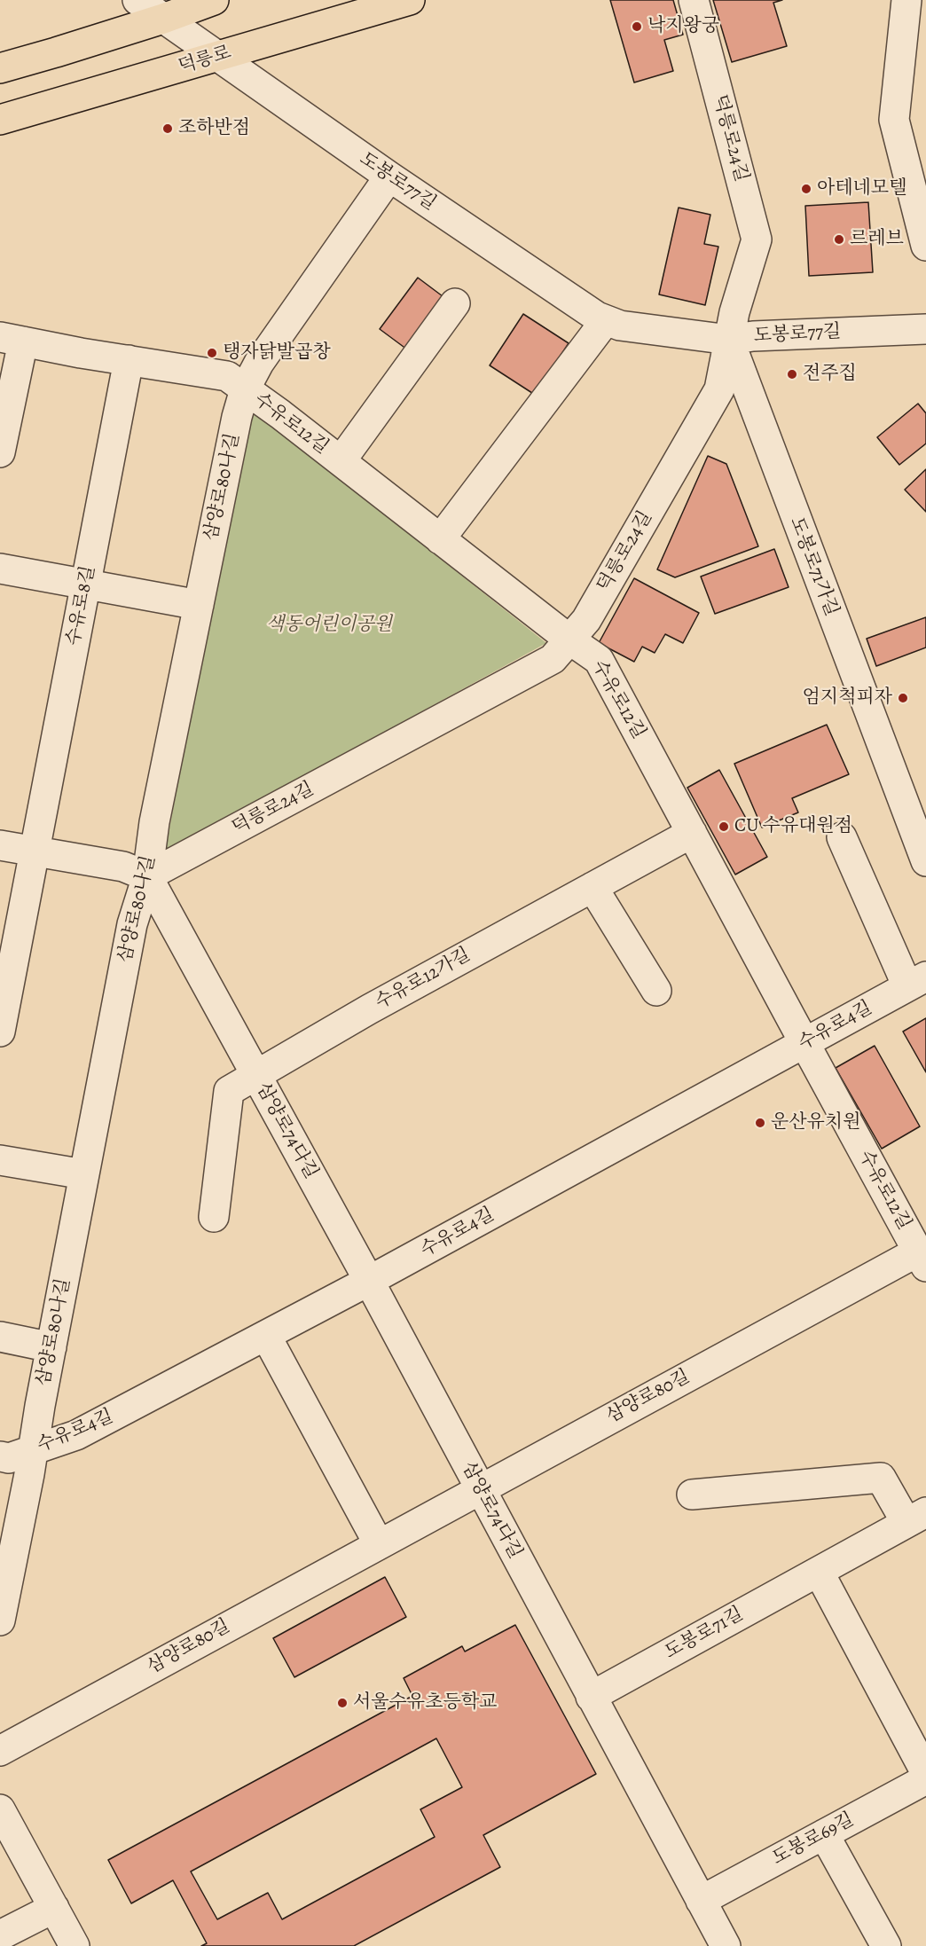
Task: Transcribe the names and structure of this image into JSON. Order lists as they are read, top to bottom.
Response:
{
  "streets": {
    "main road": ["덕릉로"],
    "street": [
      "덕릉로24길",
      "도봉로77길",
      "수유로12길",
      "삼양로80나길",
      "도봉로71가길",
      "수유로8길",
      "수유로12가길",
      "수유로4길",
      "삼양로74다길",
      "삼양로80길",
      "도봉로71길",
      "도봉로69길"
    ]
  },
  "crossings": [
    ["덕릉로", "도봉로77길"],
    ["덕릉로24길", "도봉로77길"],
    ["덕릉로24길", "수유로12길"],
    ["덕릉로24길", "삼양로80나길"],
    ["덕릉로24길", "도봉로71가길"],
    ["덕릉로24길", "삼양로74다길"],
    ["도봉로77길", "삼양로80나길"],
    ["도봉로77길", "도봉로71가길"],
    ["수유로12길", "삼양로80나길"],
    ["수유로12길", "수유로8길"],
    ["수유로12길", "수유로12가길"],
    ["수유로12길", "수유로4길"],
    ["수유로12길", "삼양로80길"],
    ["삼양로80나길", "수유로4길"],
    ["삼양로80나길", "삼양로74다길"],
    ["수유로12가길", "삼양로74다길"],
    ["수유로4길", "삼양로74다길"],
    ["삼양로74다길", "삼양로80길"],
    ["삼양로74다길", "도봉로71길"],
    ["삼양로74다길", "도봉로69길"]
  ],
  "parks": ["색동어린이공원"],
  "places": [
    "낙지왕궁",
    "조하반점",
    "아테네모텔",
    "르레브",
    "탱자닭발곱창",
    "전주집",
    "엄지척피자",
    "CU 수유대원점",
    "운산유치원",
    "서울수유초등학교"
  ]
}
